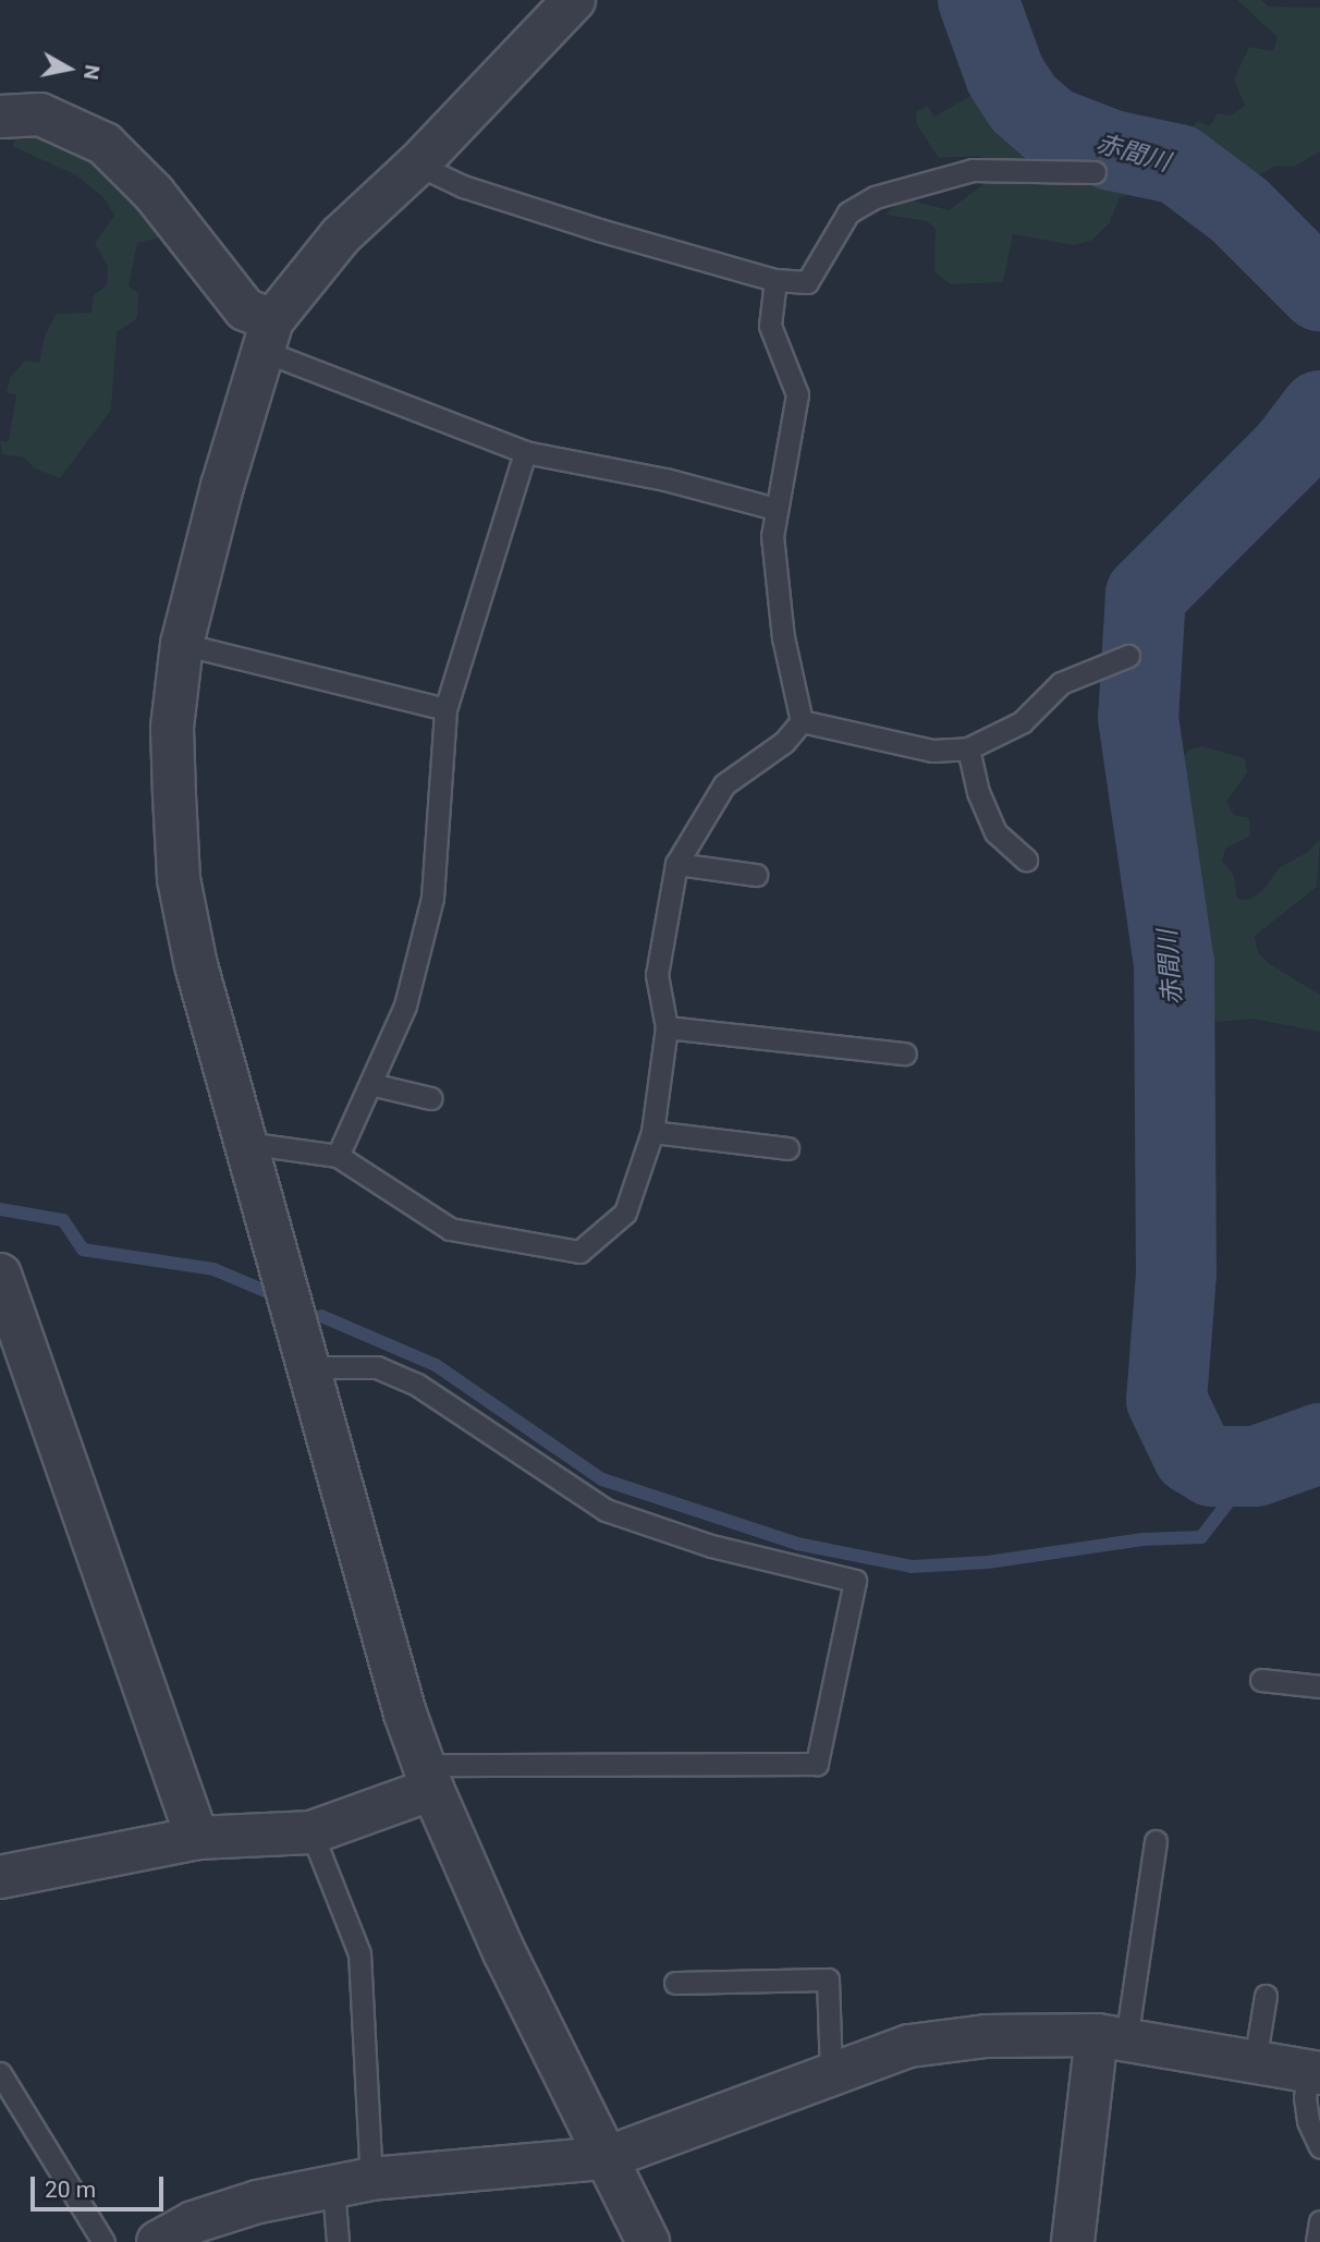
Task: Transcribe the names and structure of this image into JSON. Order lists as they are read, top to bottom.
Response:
{
  "water": ["赤間川"],
  "scale_bar": "20 m",
  "north": "right"
}
